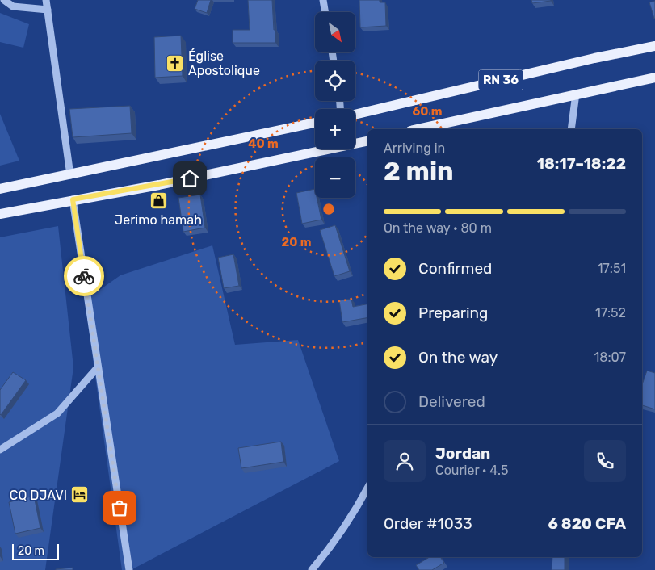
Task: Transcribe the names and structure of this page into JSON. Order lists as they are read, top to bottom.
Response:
{
  "streets": {
    "main road": ["RN 36"]
  },
  "places": {
    "church": ["Église Apostolique"],
    "shop": ["Jerimo hamah"],
    "hotel": ["CQ DJAVI"]
  },
  "scale_bar": "20 m",
  "north": "bottom right",
  "page": {
    "map_buttons": ["+", "−"],
    "heading": ["2 min", "Arriving in", "18:17–18:22"],
    "panel": [
      "Jordan",
      "Courier · 4.5",
      "Order #1033",
      "6 820 CFA"
    ],
    "bar": "On the way · 80 m",
    "list": [
      ["Confirmed", "17:51"],
      ["Preparing", "17:52"],
      ["On the way", "18:07"],
      "Delivered"
    ],
    "scale": "20 m"
  },
  "rings": ["60 m", "40 m", "20 m"]
}
